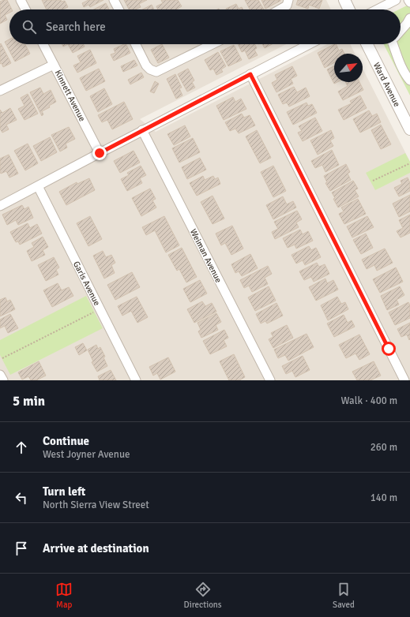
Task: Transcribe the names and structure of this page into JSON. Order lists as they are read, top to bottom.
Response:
{
  "streets": {
    "street": [
      "Ward Avenue",
      "Kinnett Avenue",
      "Weiman Avenue",
      "Garis Avenue"
    ]
  },
  "north": "top right",
  "page": {
    "search": "Search here",
    "heading": ["5 min", "Walk · 400 m"],
    "list": [
      ["Continue", "West Joyner Avenue", "260 m"],
      ["Turn left", "North Sierra View Street", "140 m"],
      "Arrive at destination"
    ],
    "nav": ["Map", "Directions", "Saved"]
  }
}
